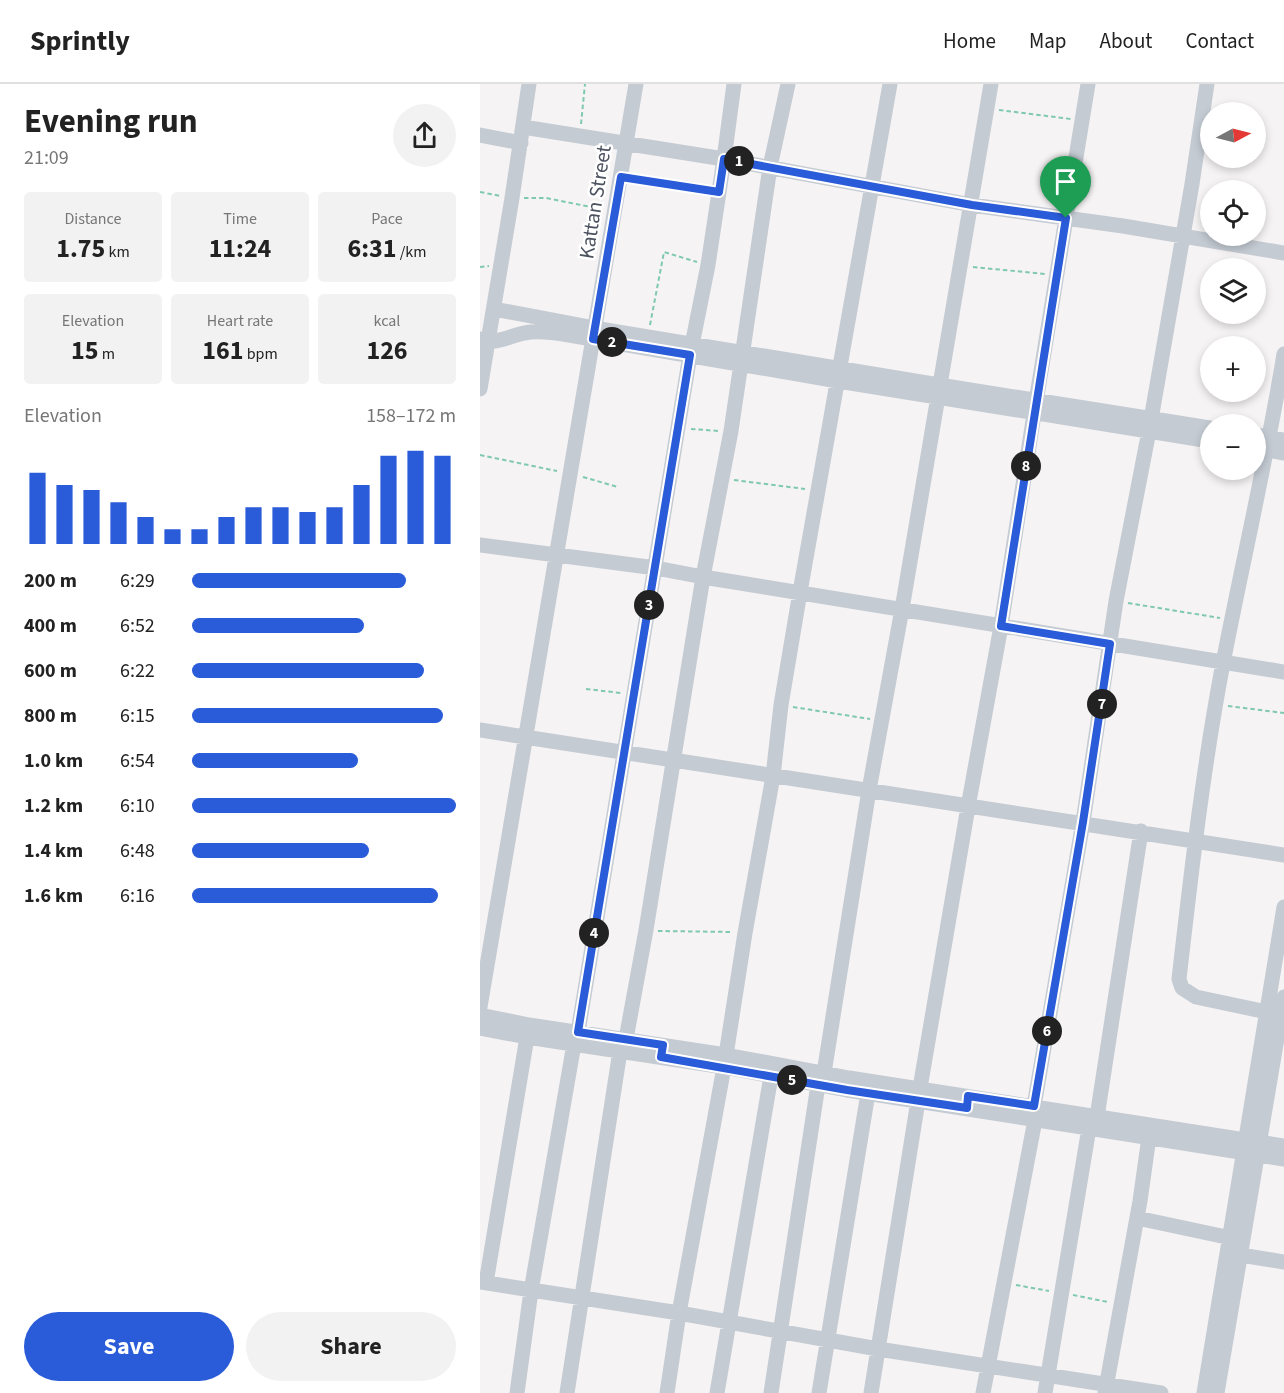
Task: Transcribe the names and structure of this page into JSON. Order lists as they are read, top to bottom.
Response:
{
  "streets": {
    "street": ["Kattan Street"]
  },
  "north": "right",
  "page": {
    "header": "Sprintly",
    "nav": [
      "Home",
      "Map",
      "About",
      "Contact"
    ],
    "heading": ["Evening run", "21:09"],
    "map_buttons": ["+", "−"],
    "pins": [
      "1",
      "2",
      "8",
      "3",
      "7",
      "4",
      "6",
      "5"
    ],
    "stats": [
      ["Distance", "1.75 km"],
      ["Time", "11:24"],
      ["Pace", "6:31 /km"],
      ["Elevation", "15 m"],
      ["Heart rate", "161 bpm"],
      ["kcal", "126"]
    ],
    "chart": ["Elevation", "158–172 m"],
    "list": [
      {
        "name": "200 m",
        "note": "6:29"
      },
      {
        "name": "400 m",
        "note": "6:52"
      },
      {
        "name": "600 m",
        "note": "6:22"
      },
      {
        "name": "800 m",
        "note": "6:15"
      },
      {
        "name": "1.0 km",
        "note": "6:54"
      },
      {
        "name": "1.2 km",
        "note": "6:10"
      },
      {
        "name": "1.4 km",
        "note": "6:48"
      },
      {
        "name": "1.6 km",
        "note": "6:16"
      }
    ],
    "buttons": ["Save", "Share"]
  }
}
